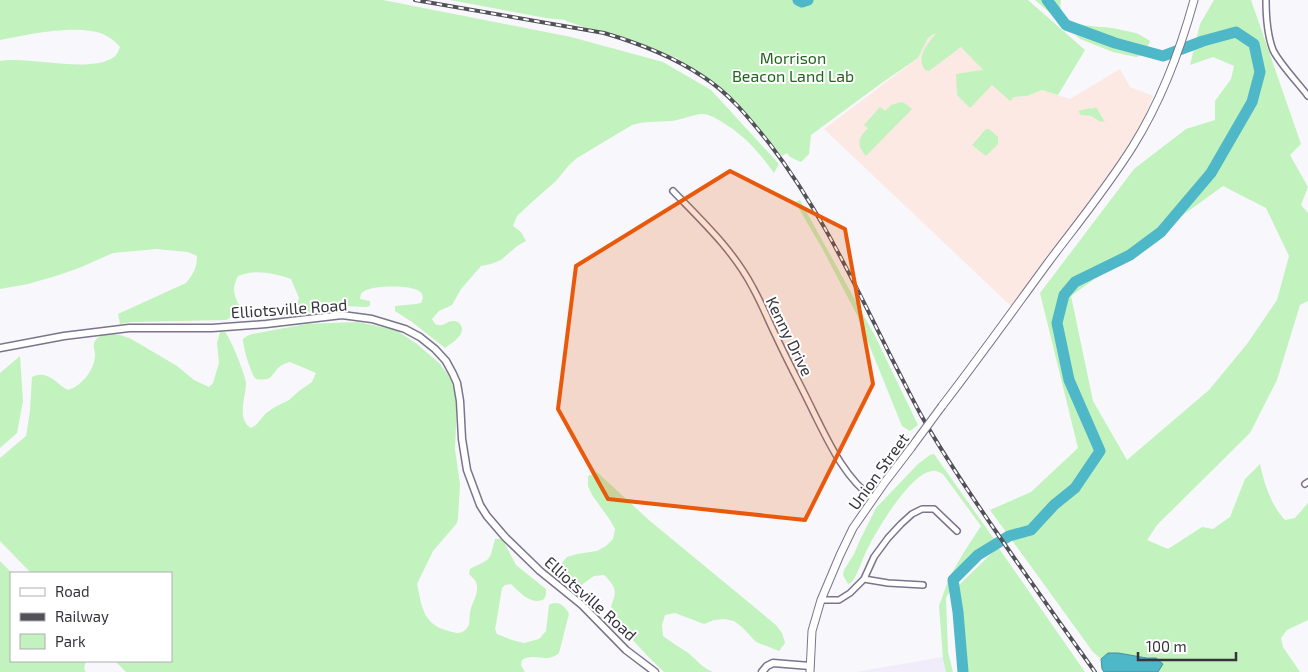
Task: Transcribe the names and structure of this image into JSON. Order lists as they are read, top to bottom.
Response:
{
  "streets": {
    "main road": ["Union Street"],
    "street": ["Elliotsville Road", "Kenny Drive"]
  },
  "crossings": [
    ["Kenny Drive", "Union Street"]
  ],
  "parks": ["Morrison Beacon Land Lab"],
  "legend": ["Road", "Railway", "Park"],
  "scale_bar": "100 m"
}
